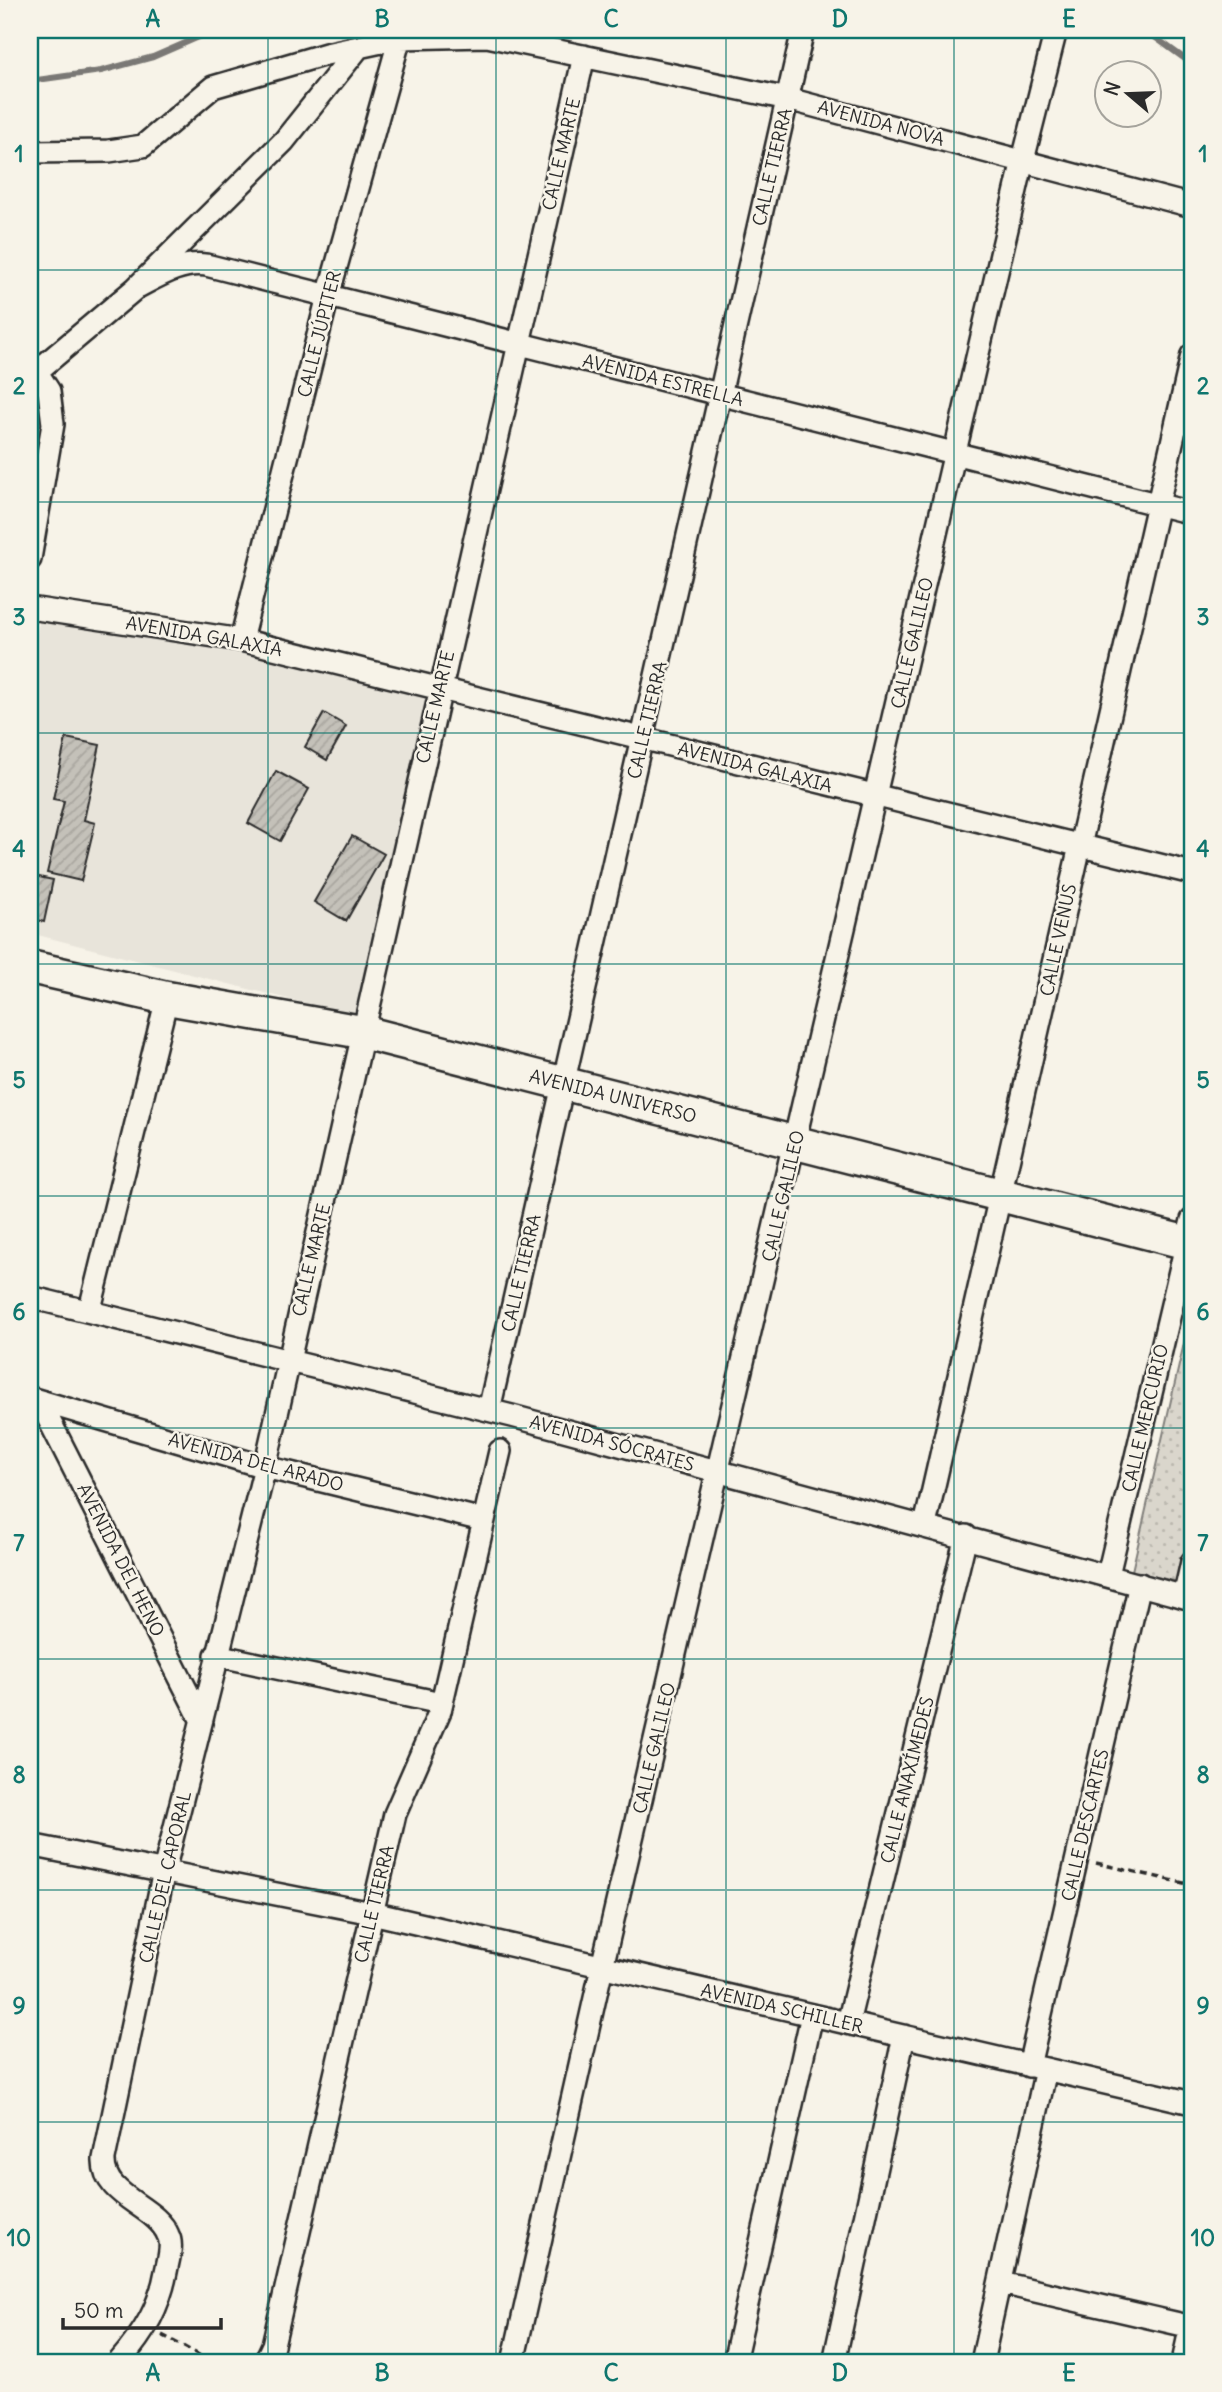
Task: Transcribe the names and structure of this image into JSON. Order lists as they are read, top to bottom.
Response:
{
  "streets": {
    "street": [
      "AVENIDA NOVA",
      "CALLE MARTE",
      "CALLE TIERRA",
      "CALLE JÚPITER",
      "AVENIDA ESTRELLA",
      "AVENIDA GALAXIA",
      "CALLE GALILEO",
      "CALLE VENUS",
      "AVENIDA UNIVERSO",
      "CALLE MERCURIO",
      "AVENIDA SÓCRATES",
      "AVENIDA DEL ARADO",
      "AVENIDA DEL HENO",
      "CALLE ANAXÍMEDES",
      "CALLE DESCARTES",
      "CALLE DEL CAPORAL",
      "AVENIDA SCHILLER"
    ]
  },
  "crossings": [
    ["AVENIDA NOVA", "CALLE MARTE"],
    ["AVENIDA NOVA", "CALLE TIERRA"],
    ["AVENIDA NOVA", "CALLE JÚPITER"],
    ["AVENIDA NOVA", "CALLE GALILEO"],
    ["CALLE MARTE", "AVENIDA ESTRELLA"],
    ["CALLE MARTE", "AVENIDA GALAXIA"],
    ["CALLE MARTE", "AVENIDA UNIVERSO"],
    ["CALLE MARTE", "AVENIDA SÓCRATES"],
    ["CALLE MARTE", "CALLE DEL CAPORAL"],
    ["CALLE TIERRA", "AVENIDA ESTRELLA"],
    ["CALLE TIERRA", "AVENIDA GALAXIA"],
    ["CALLE TIERRA", "AVENIDA UNIVERSO"],
    ["CALLE TIERRA", "AVENIDA SÓCRATES"],
    ["CALLE TIERRA", "AVENIDA DEL ARADO"],
    ["CALLE TIERRA", "AVENIDA SCHILLER"],
    ["CALLE JÚPITER", "AVENIDA ESTRELLA"],
    ["CALLE JÚPITER", "AVENIDA GALAXIA"],
    ["AVENIDA ESTRELLA", "CALLE GALILEO"],
    ["AVENIDA ESTRELLA", "CALLE VENUS"],
    ["AVENIDA GALAXIA", "CALLE GALILEO"],
    ["AVENIDA GALAXIA", "CALLE VENUS"],
    ["CALLE GALILEO", "AVENIDA UNIVERSO"],
    ["CALLE GALILEO", "AVENIDA SÓCRATES"],
    ["CALLE GALILEO", "AVENIDA SCHILLER"],
    ["CALLE VENUS", "AVENIDA UNIVERSO"],
    ["CALLE VENUS", "AVENIDA SÓCRATES"],
    ["AVENIDA UNIVERSO", "CALLE MERCURIO"],
    ["CALLE MERCURIO", "AVENIDA SÓCRATES"],
    ["AVENIDA SÓCRATES", "CALLE ANAXÍMEDES"],
    ["AVENIDA SÓCRATES", "CALLE DESCARTES"],
    ["AVENIDA SÓCRATES", "CALLE DEL CAPORAL"],
    ["AVENIDA DEL ARADO", "AVENIDA DEL HENO"],
    ["AVENIDA DEL ARADO", "CALLE DEL CAPORAL"],
    ["AVENIDA DEL HENO", "CALLE DEL CAPORAL"],
    ["CALLE ANAXÍMEDES", "AVENIDA SCHILLER"],
    ["CALLE DESCARTES", "AVENIDA SCHILLER"],
    ["CALLE DEL CAPORAL", "AVENIDA SCHILLER"]
  ],
  "scale_bar": "50 m",
  "north": "left",
  "grid": {
    "columns": [
      "A",
      "B",
      "C",
      "D",
      "E"
    ],
    "rows": [
      "1",
      "2",
      "3",
      "4",
      "5",
      "6",
      "7",
      "8",
      "9",
      "10"
    ]
  }
}
